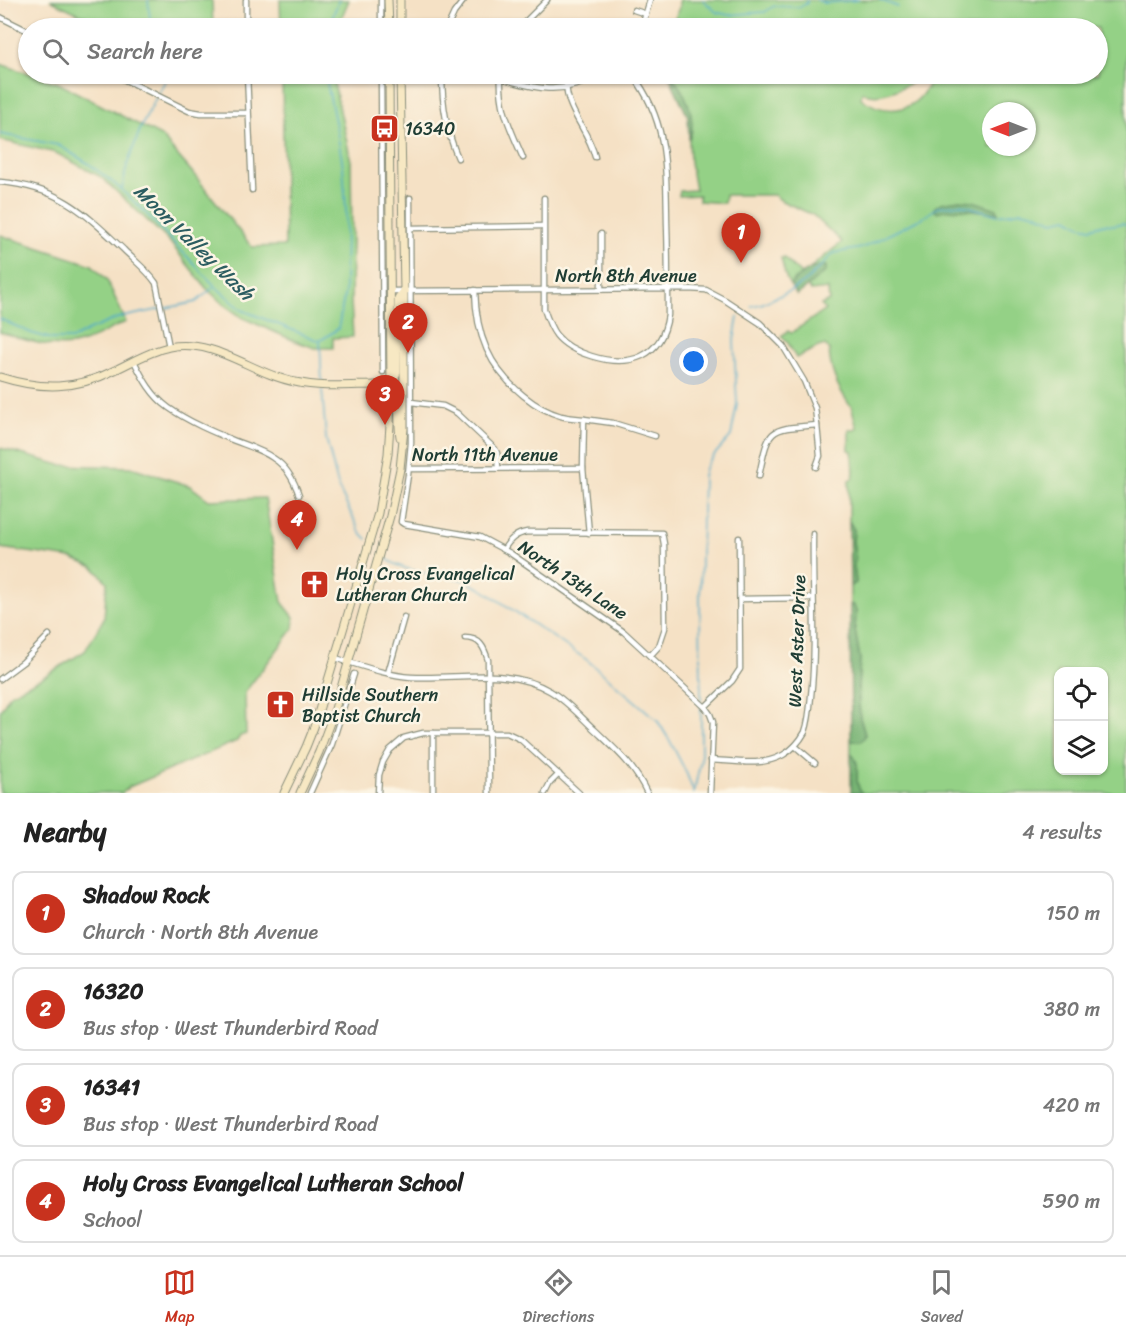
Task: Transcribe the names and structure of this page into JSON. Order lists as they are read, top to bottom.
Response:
{
  "streets": {
    "street": [
      "North 8th Avenue",
      "North 11th Avenue",
      "North 13th Lane",
      "West Aster Drive"
    ]
  },
  "crossings": [
    ["North 11th Avenue", "North 13th Lane"]
  ],
  "water": ["Moon Valley Wash"],
  "places": {
    "bus stop": ["16340"],
    "church": ["Holy Cross Evangelical Lutheran Church", "Hillside Southern Baptist Church"]
  },
  "north": "left",
  "page": {
    "search": "Search here",
    "pins": [
      "1",
      "2",
      "3",
      "4"
    ],
    "heading": ["Nearby", "4 results"],
    "list": [
      {
        "mark": "1",
        "name": "Shadow Rock",
        "note": "Church · North 8th Avenue",
        "value": "150 m"
      },
      {
        "mark": "2",
        "name": "16320",
        "note": "Bus stop · West Thunderbird Road",
        "value": "380 m"
      },
      {
        "mark": "3",
        "name": "16341",
        "note": "Bus stop · West Thunderbird Road",
        "value": "420 m"
      },
      {
        "mark": "4",
        "name": "Holy Cross Evangelical Lutheran School",
        "note": "School",
        "value": "590 m"
      }
    ],
    "nav": ["Map", "Directions", "Saved"]
  }
}
